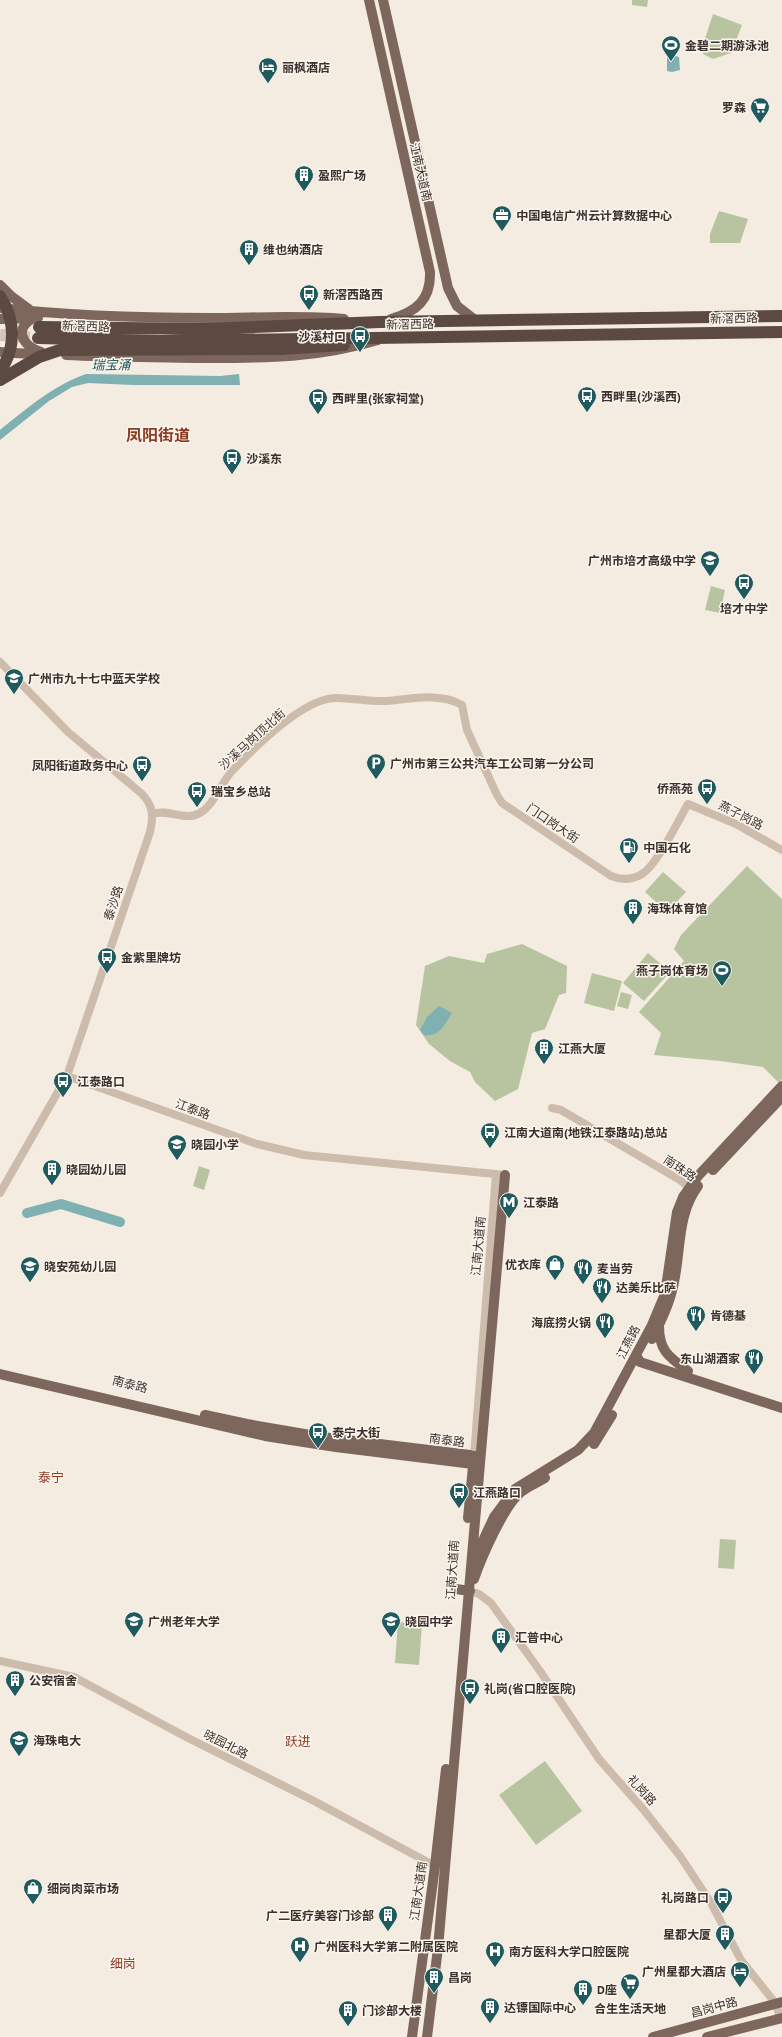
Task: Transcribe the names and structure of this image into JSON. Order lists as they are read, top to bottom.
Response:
{
  "streets": {
    "highway": ["新滘西路"],
    "main road": [
      "江南大道南",
      "江燕路",
      "南泰路",
      "昌岗中路"
    ],
    "street": [
      "沙溪马岗顶北街",
      "燕子岗路",
      "门口岗大街",
      "泰沙路",
      "江泰路",
      "南珠路",
      "晓园北路",
      "礼岗路"
    ]
  },
  "crossings": [
    ["江南大道南", "新滘西路"],
    ["江南大道南", "江泰路"],
    ["江南大道南", "江燕路"],
    ["江南大道南", "南泰路"],
    ["江南大道南", "晓园北路"],
    ["江南大道南", "礼岗路"],
    ["沙溪马岗顶北街", "门口岗大街"],
    ["沙溪马岗顶北街", "泰沙路"],
    ["燕子岗路", "门口岗大街"],
    ["泰沙路", "江泰路"],
    ["南珠路", "江燕路"],
    ["江燕路", "礼岗路"],
    ["礼岗路", "昌岗中路"]
  ],
  "districts": [
    "凤阳街道",
    "泰宁",
    "跃进",
    "细岗"
  ],
  "water": ["瑞宝涌"],
  "places": {
    "sports": ["金碧二期游泳池", "燕子岗体育场"],
    "hotel": ["丽枫酒店", "广州星都大酒店"],
    "supermarket": ["罗森", "合生生活天地"],
    "building": [
      "盈熙广场",
      "维也纳酒店",
      "海珠体育馆",
      "江燕大厦",
      "晓园幼儿园",
      "汇普中心",
      "公安宿舍",
      "广二医疗美容门诊部",
      "星都大厦",
      "昌岗",
      "D座",
      "达镖国际中心",
      "门诊部大楼"
    ],
    "office": ["中国电信广州云计算数据中心"],
    "bus stop": [
      "新滘西路西",
      "沙溪村口",
      "西畔里(沙溪西)",
      "西畔里(张家祠堂)",
      "沙溪东",
      "培才中学",
      "凤阳街道政务中心",
      "侨燕苑",
      "瑞宝乡总站",
      "金紫里牌坊",
      "江泰路口",
      "江南大道南(地铁江泰路站)总站",
      "泰宁大街",
      "江燕路口",
      "礼岗(省口腔医院)",
      "礼岗路口"
    ],
    "school or university": [
      "广州市培才高级中学",
      "广州市九十七中蓝天学校",
      "晓园小学",
      "晓安苑幼儿园",
      "广州老年大学",
      "晓园中学",
      "海珠电大"
    ],
    "parking": ["广州市第三公共汽车工公司第一分公司"],
    "fuel station": ["中国石化"],
    "metro station": ["江泰路"],
    "shop": ["优衣库", "细岗肉菜市场"],
    "restaurant": [
      "麦当劳",
      "达美乐比萨",
      "肯德基",
      "海底捞火锅",
      "东山湖酒家"
    ],
    "hospital": ["广州医科大学第二附属医院", "南方医科大学口腔医院"]
  }
}
